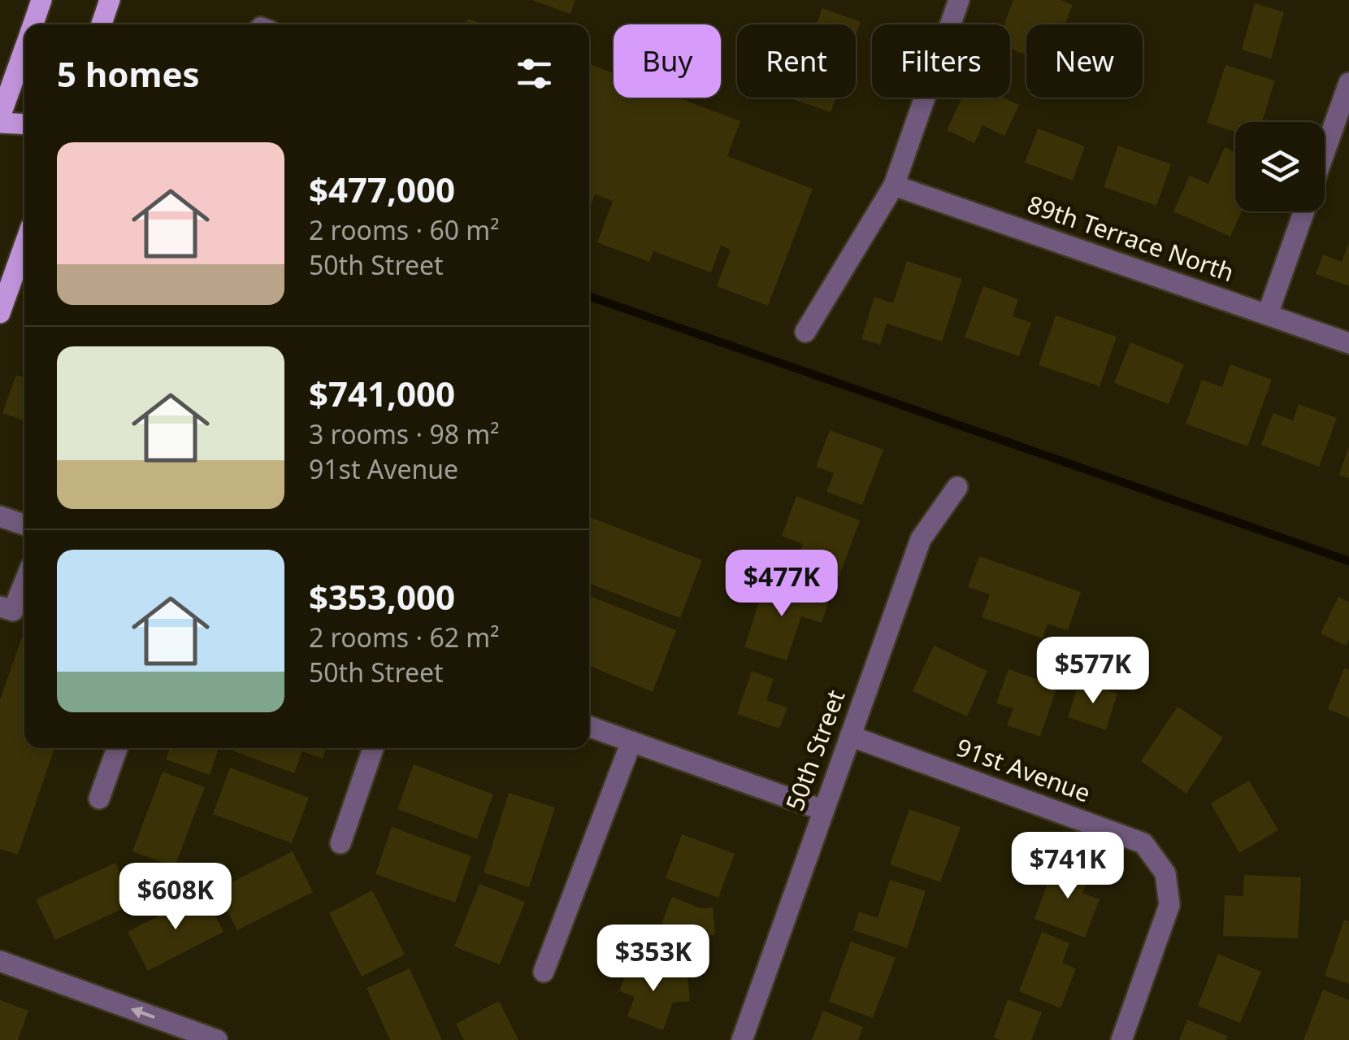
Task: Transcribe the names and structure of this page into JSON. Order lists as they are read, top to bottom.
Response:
{
  "streets": {
    "street": ["89th Terrace North", "50th Street", "91st Avenue"]
  },
  "crossings": [
    ["50th Street", "91st Avenue"]
  ],
  "page": {
    "chip": [
      "Buy",
      "Rent",
      "Filters",
      "New"
    ],
    "heading": "5 homes",
    "list": [
      {
        "name": "$477,000",
        "note": "2 rooms · 60 m² · 50th Street"
      },
      {
        "name": "$741,000",
        "note": "3 rooms · 98 m² · 91st Avenue"
      },
      {
        "name": "$353,000",
        "note": "2 rooms · 62 m² · 50th Street"
      }
    ],
    "price": [
      "$477K",
      "$577K",
      "$741K",
      "$608K",
      "$353K"
    ]
  }
}
